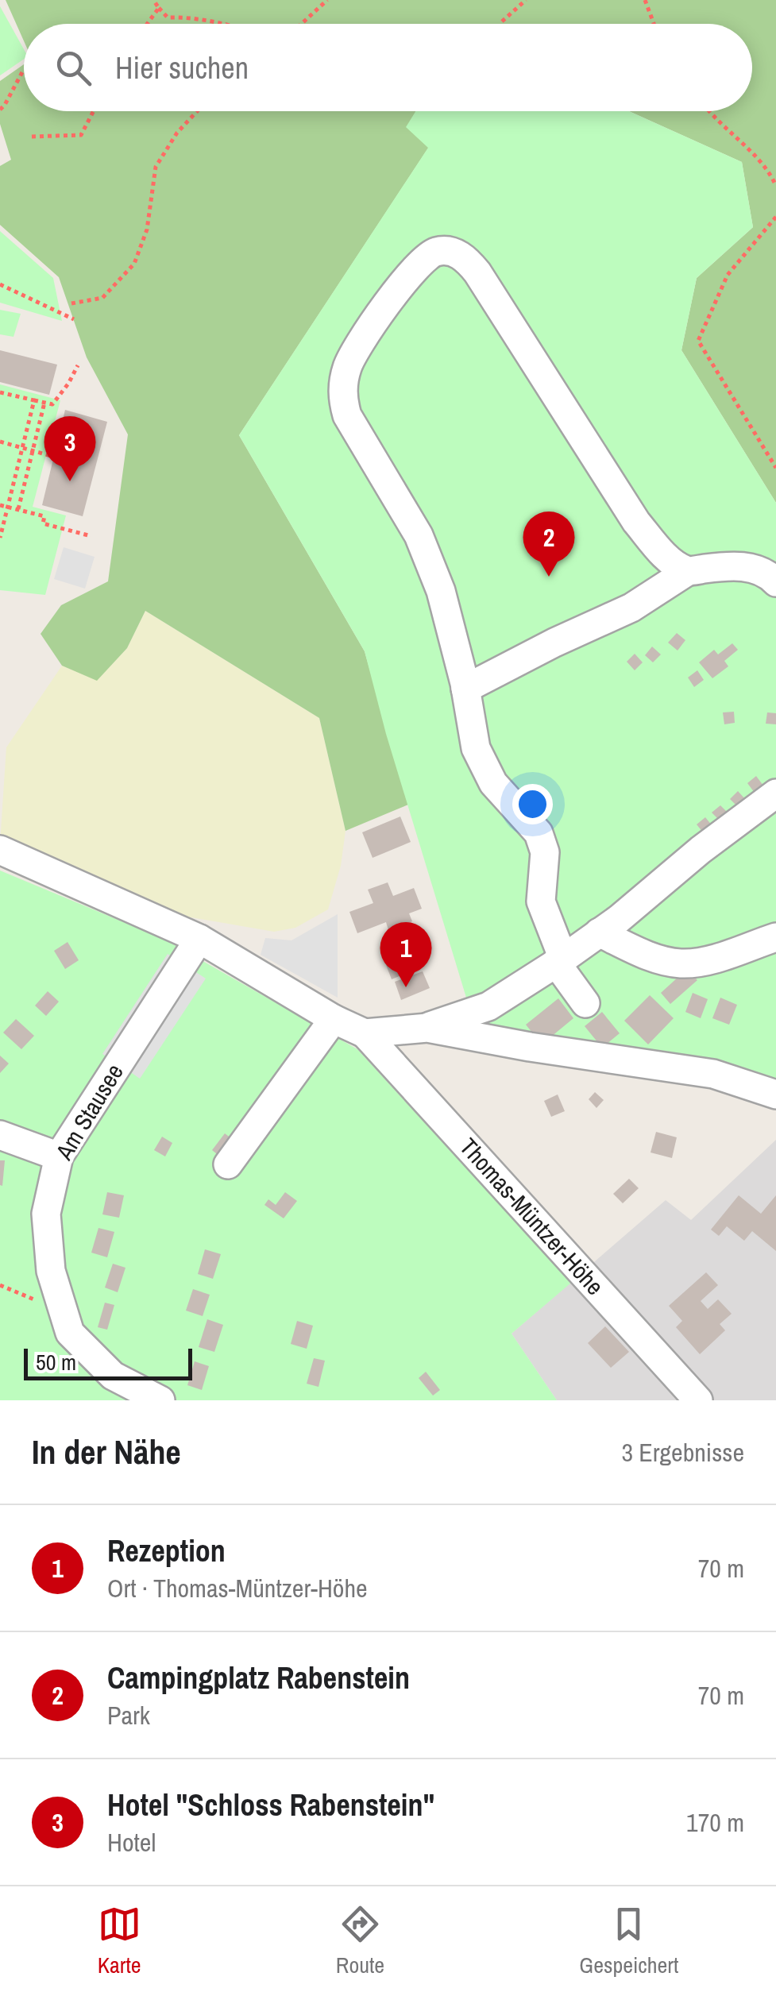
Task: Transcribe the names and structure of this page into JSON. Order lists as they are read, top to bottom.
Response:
{
  "streets": {
    "street": ["Am Stausee", "Thomas-Müntzer-Höhe"]
  },
  "crossings": [
    ["Am Stausee", "Thomas-Müntzer-Höhe"]
  ],
  "scale_bar": "50 m",
  "page": {
    "search": "Hier suchen",
    "pins": ["3", "2", "1"],
    "scale": "50 m",
    "heading": ["In der Nähe", "3 Ergebnisse"],
    "list": [
      {
        "mark": "1",
        "name": "Rezeption",
        "note": "Ort · Thomas-Müntzer-Höhe",
        "value": "70 m"
      },
      {
        "mark": "2",
        "name": "Campingplatz Rabenstein",
        "note": "Park",
        "value": "70 m"
      },
      {
        "mark": "3",
        "name": "Hotel \"Schloss Rabenstein\"",
        "note": "Hotel",
        "value": "170 m"
      }
    ],
    "nav": ["Karte", "Route", "Gespeichert"]
  }
}
